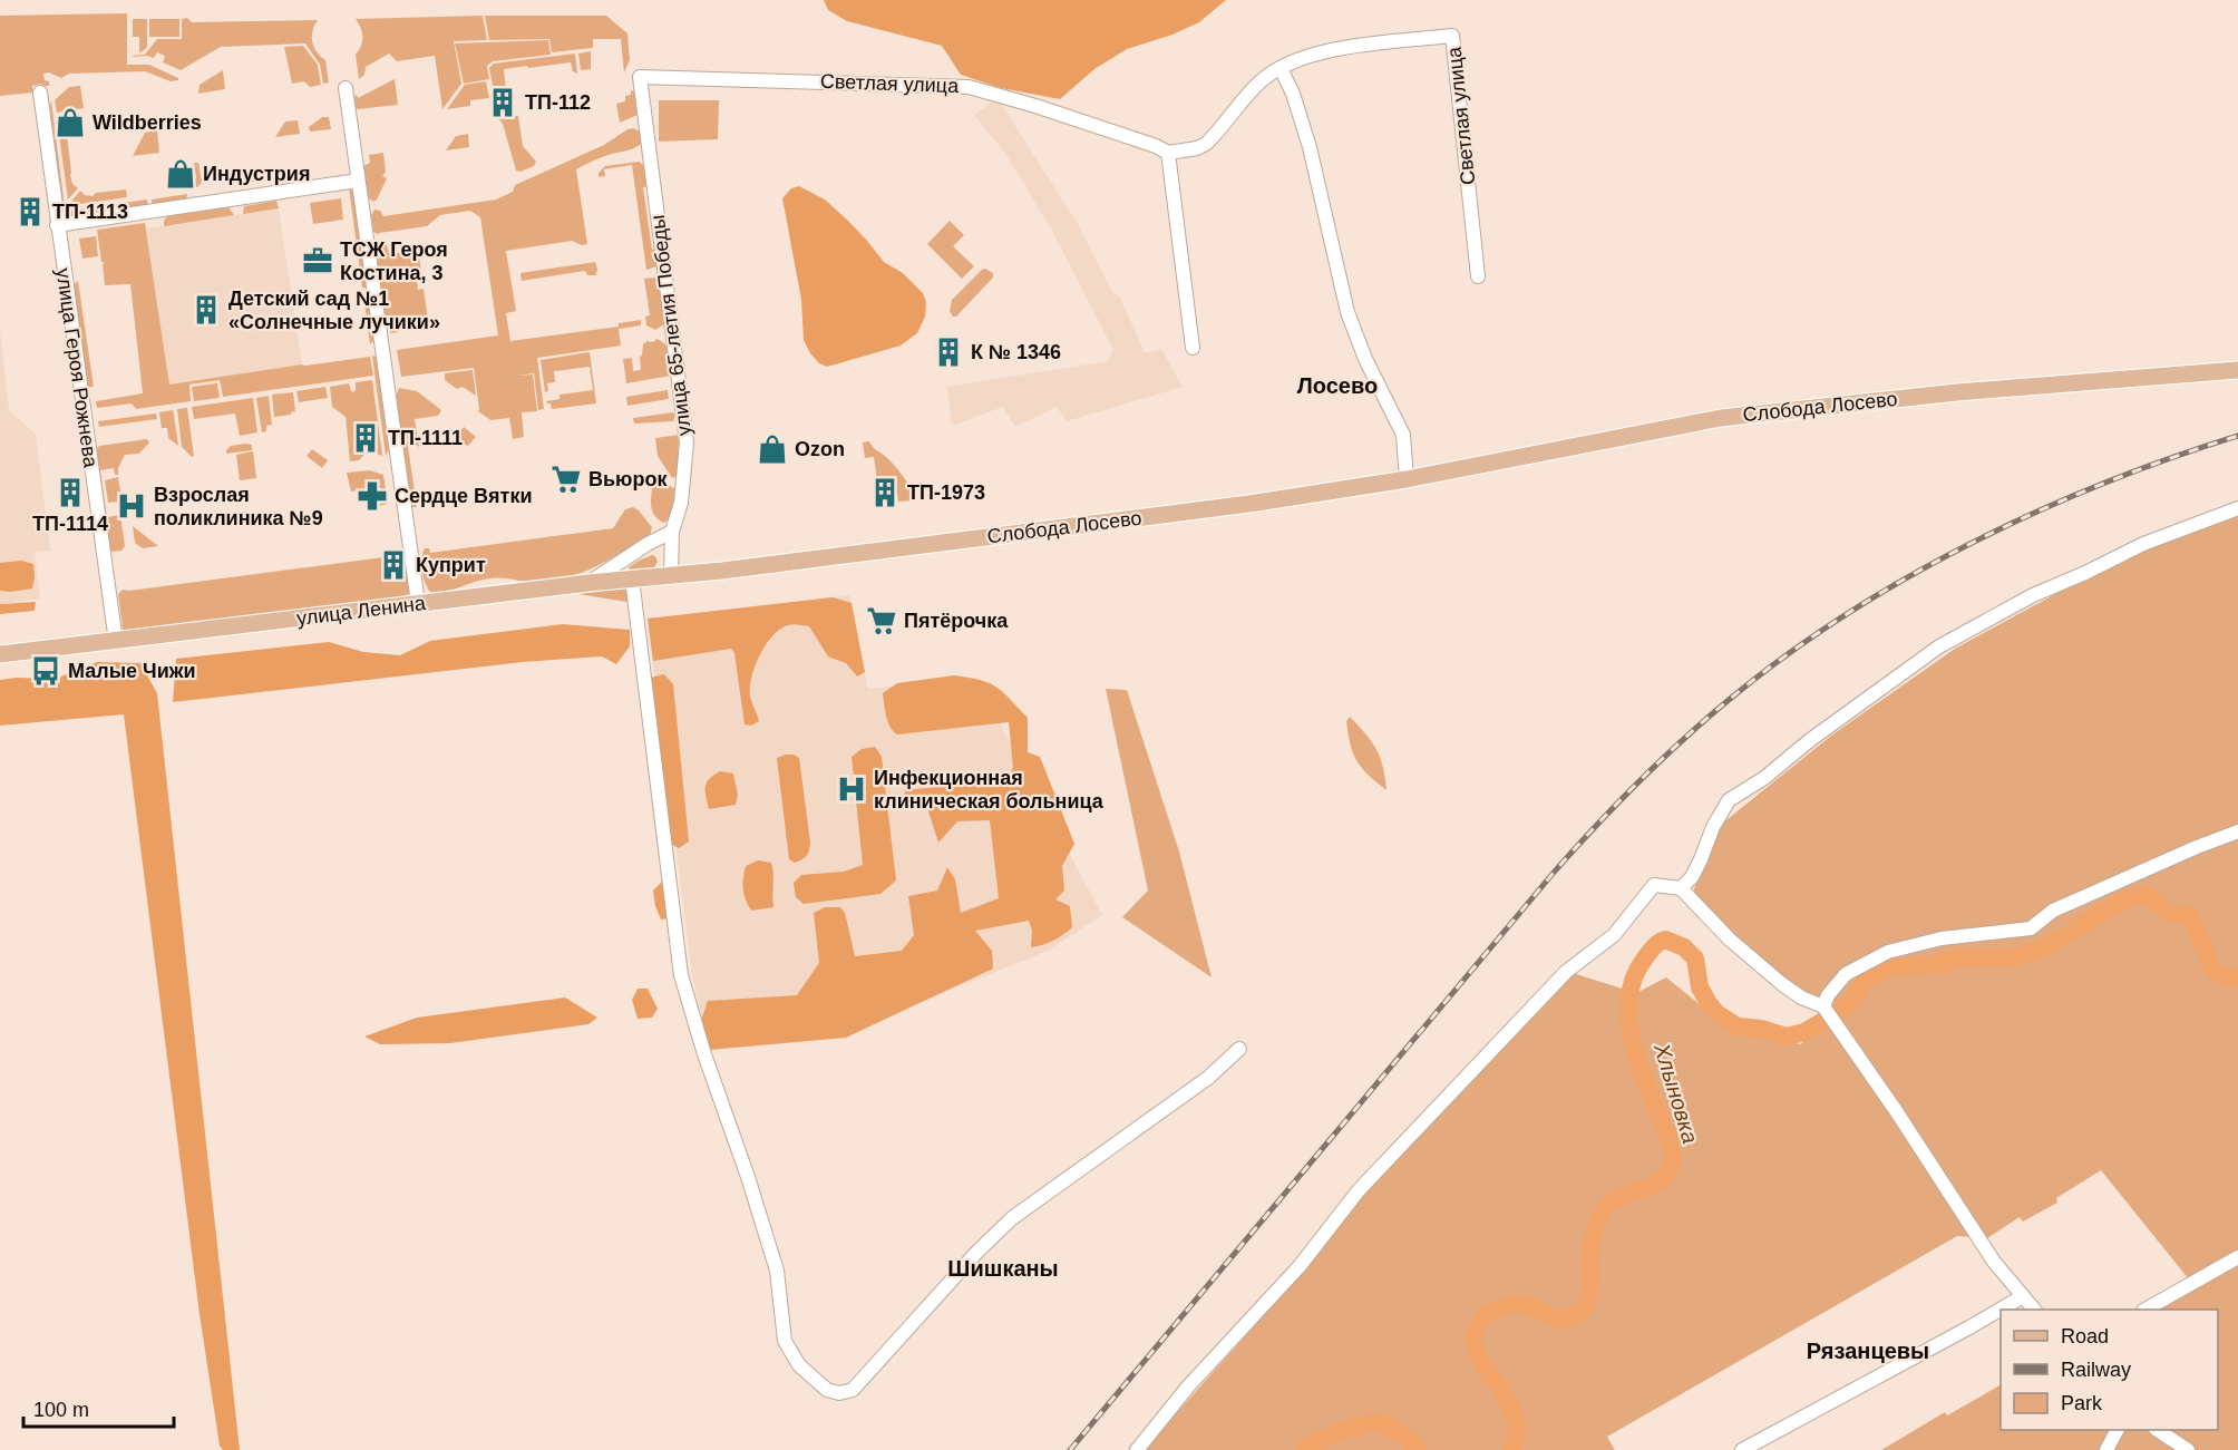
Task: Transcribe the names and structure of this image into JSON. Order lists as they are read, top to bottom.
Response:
{
  "streets": {
    "main road": ["Слобода Лосево", "улица Ленина"],
    "street": ["Светлая улица", "улица 65-летия Победы", "улица Героя Рожнева"]
  },
  "crossings": [
    ["Светлая улица", "улица 65-летия Победы"],
    ["улица 65-летия Победы", "улица Ленина"],
    ["улица Героя Рожнева", "улица Ленина"],
    ["Слобода Лосево", "улица Ленина"]
  ],
  "districts": ["Лосево", "Шишканы", "Рязанцевы"],
  "water": ["Хлыновка"],
  "places": {
    "building": [
      "ТП-112",
      "ТП-1113",
      "Детский сад №1 «Солнечные лучики»",
      "К № 1346",
      "ТП-1111",
      "ТП-1114",
      "ТП-1973",
      "Куприт"
    ],
    "shop": ["Wildberries", "Индустрия", "Ozon"],
    "office": ["ТСЖ Героя Костина, 3"],
    "supermarket": ["Вьюрок", "Пятёрочка"],
    "pharmacy": ["Сердце Вятки"],
    "hospital": ["Взрослая поликлиника №9", "Инфекционная клиническая больница"],
    "bus stop": ["Малые Чижи"]
  },
  "legend": ["Road", "Railway", "Park"],
  "scale_bar": "100 m"
}
